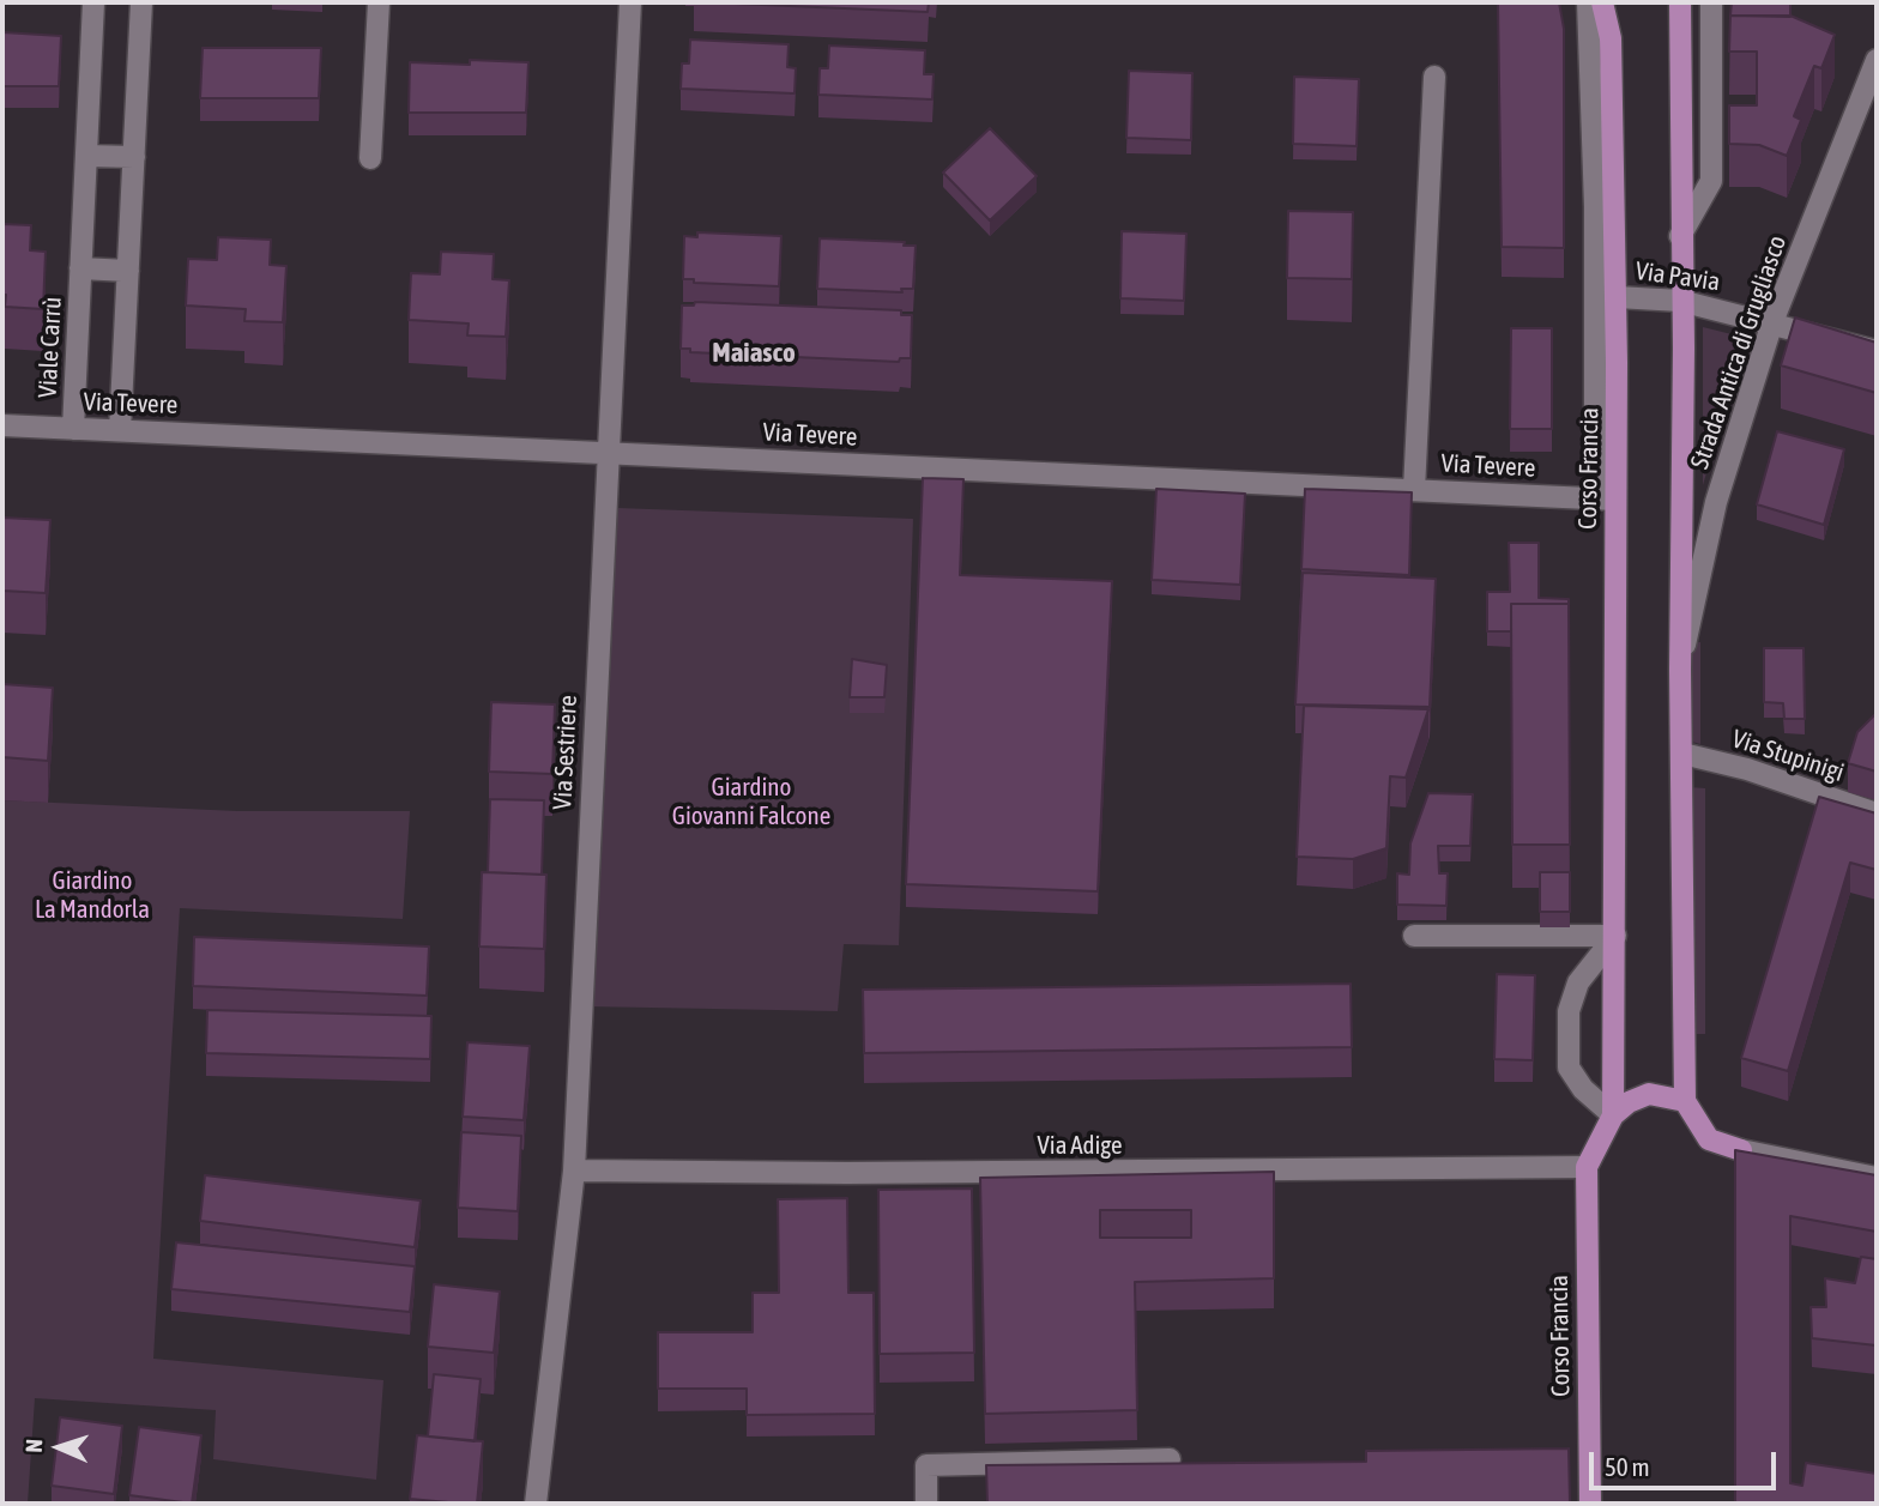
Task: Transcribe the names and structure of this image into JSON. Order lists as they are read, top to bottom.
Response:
{
  "streets": {
    "main road": ["Corso Francia"],
    "street": [
      "Via Pavia",
      "Viale Carrù",
      "Strada Antica di Grugliasco",
      "Via Tevere",
      "Via Sestriere",
      "Via Stupinigi",
      "Via Adige"
    ]
  },
  "crossings": [
    ["Via Pavia", "Strada Antica di Grugliasco"],
    ["Via Pavia", "Corso Francia"],
    ["Viale Carrù", "Via Tevere"],
    ["Via Tevere", "Corso Francia"],
    ["Via Tevere", "Via Sestriere"],
    ["Corso Francia", "Via Adige"],
    ["Via Sestriere", "Via Adige"]
  ],
  "districts": ["Maiasco"],
  "parks": ["Giardino Giovanni Falcone", "Giardino La Mandorla"],
  "scale_bar": "50 m",
  "north": "left"
}
